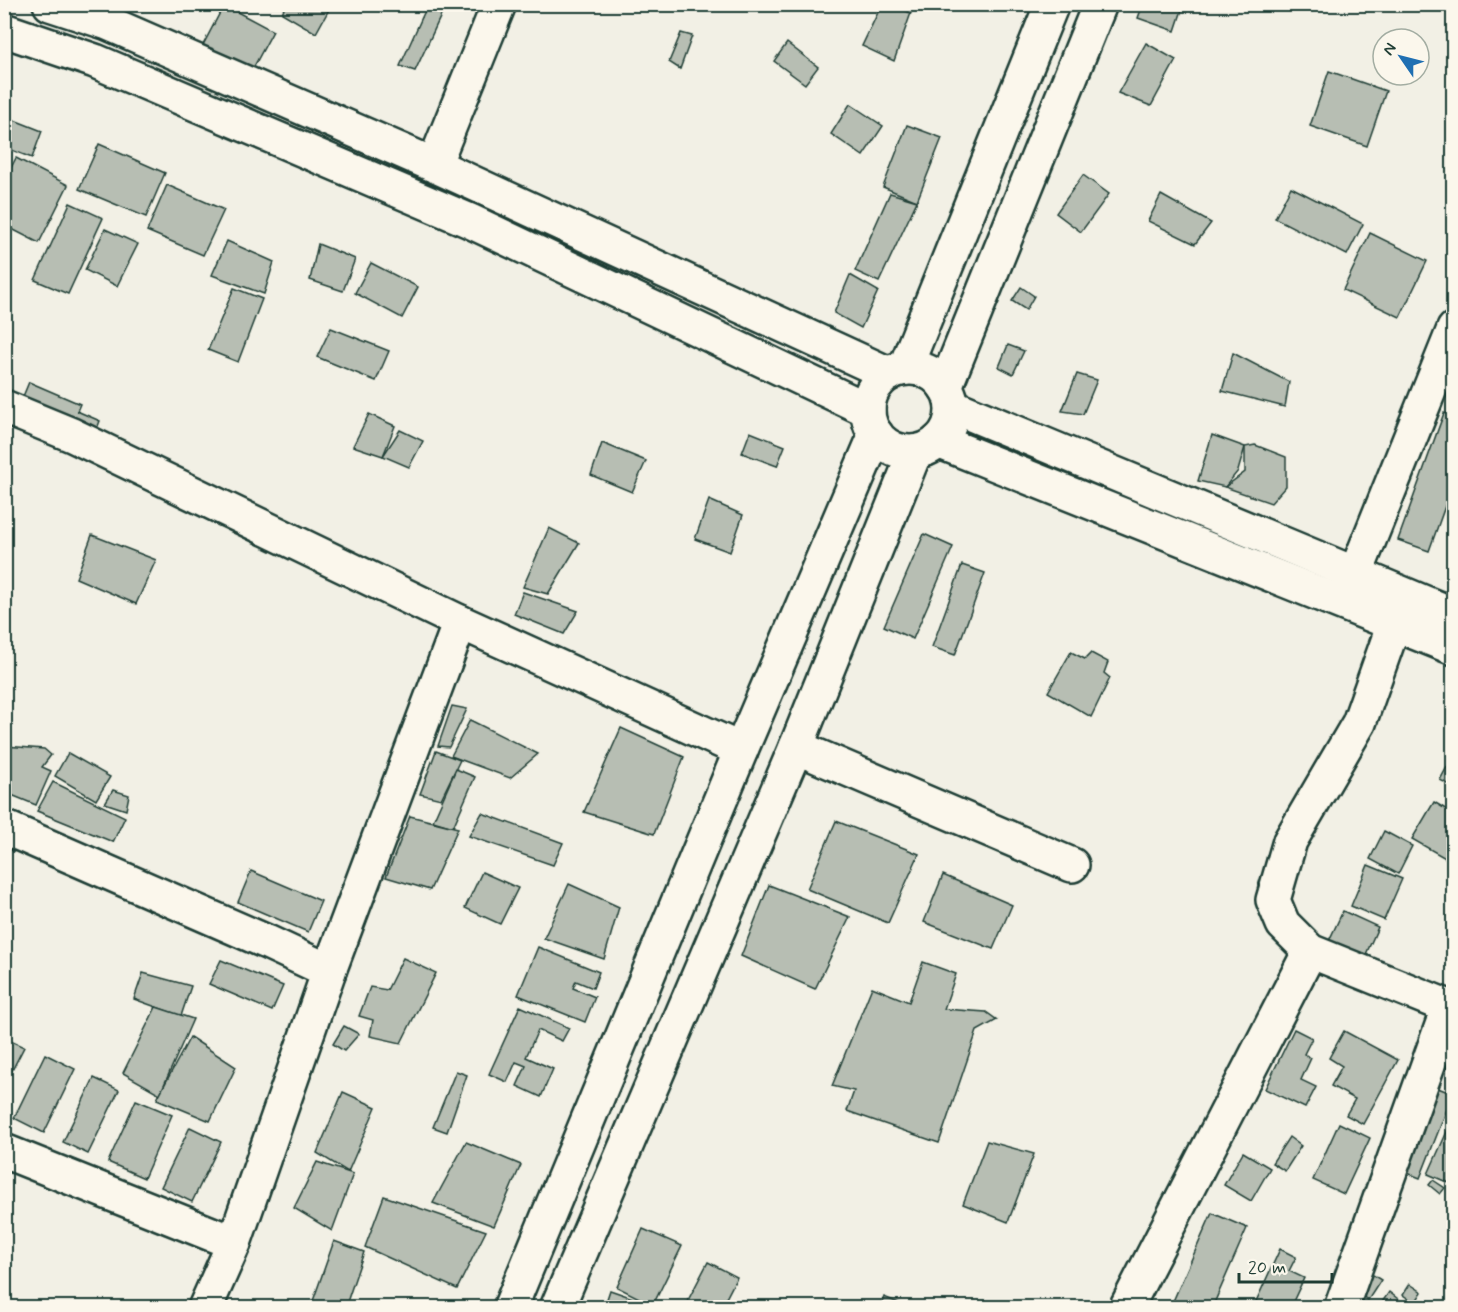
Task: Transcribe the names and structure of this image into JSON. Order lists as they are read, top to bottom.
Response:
{
  "scale_bar": "20 m",
  "north": "top left"
}
